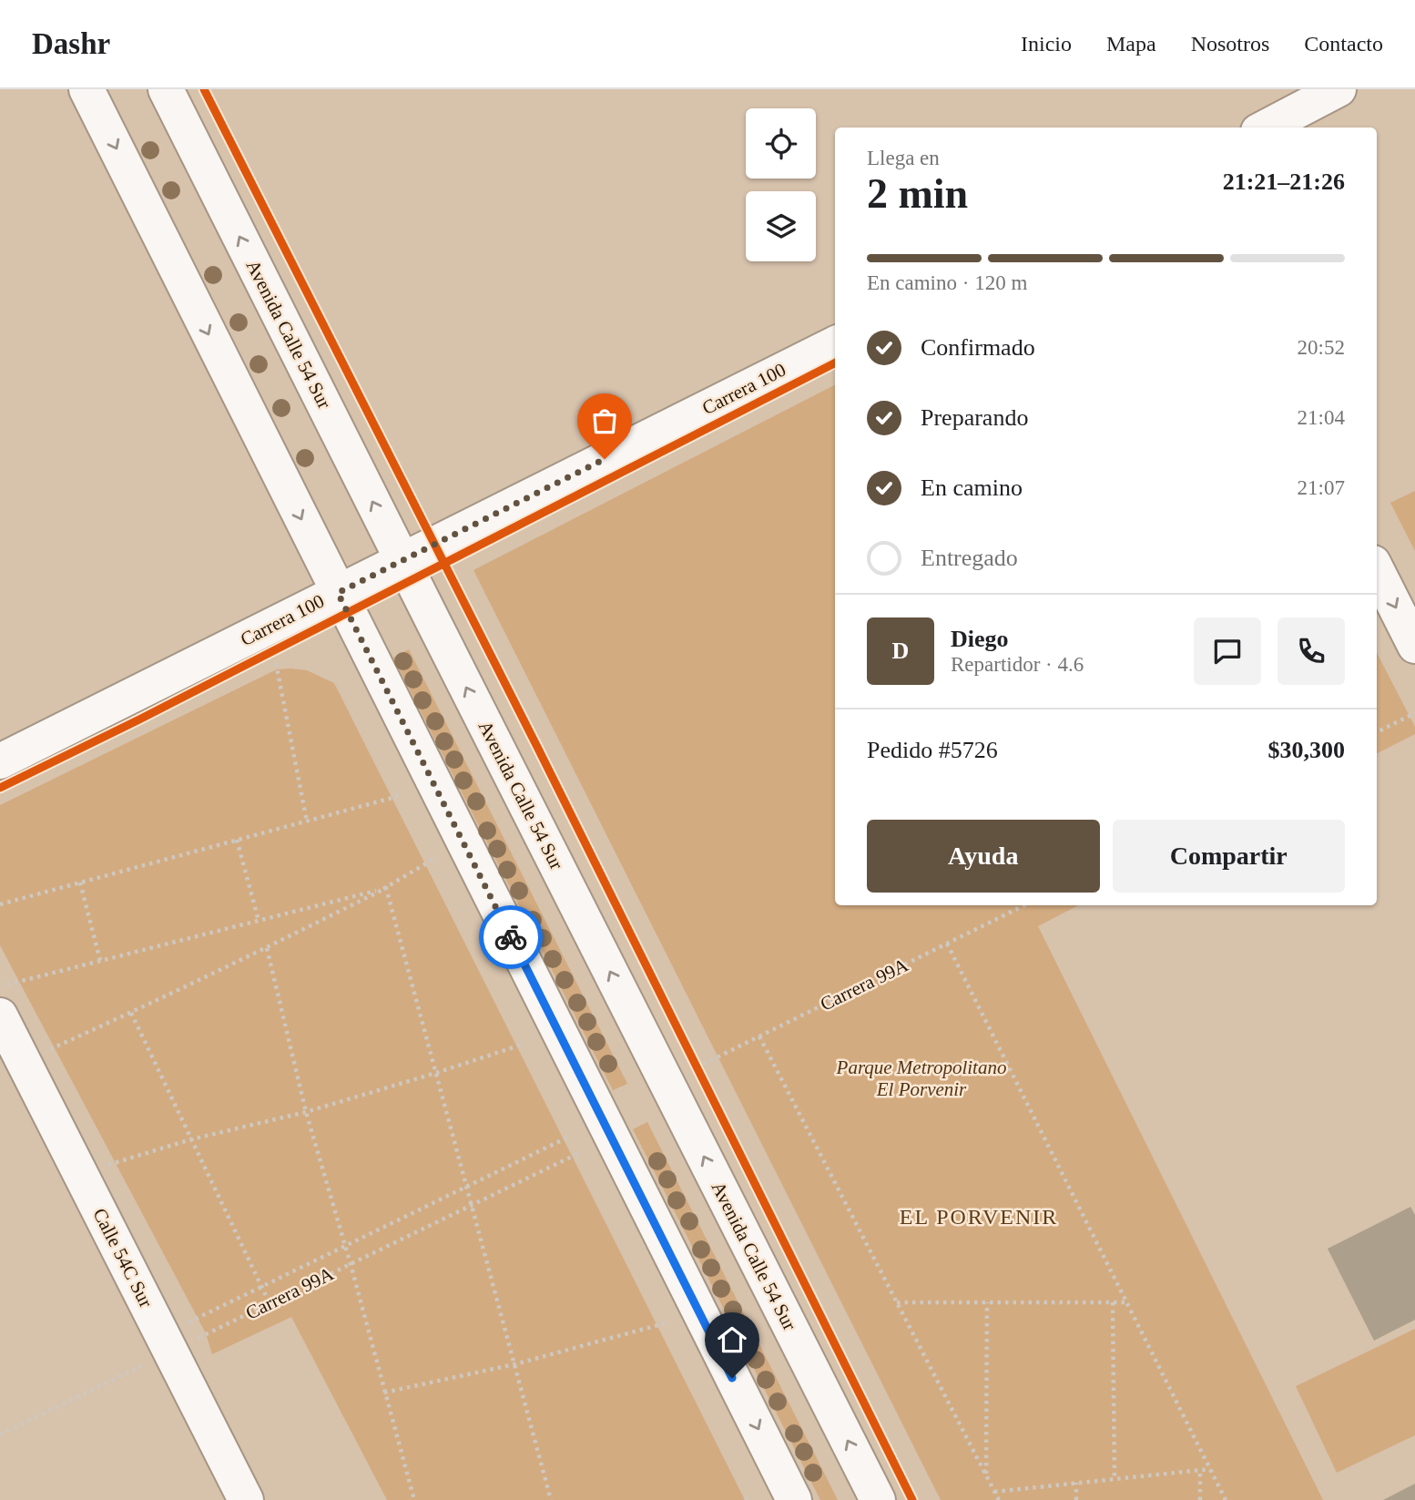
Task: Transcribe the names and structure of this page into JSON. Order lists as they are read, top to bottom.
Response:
{
  "streets": {
    "street": ["Avenida Calle 54 Sur", "Carrera 100", "Calle 54C Sur"],
    "path": ["Carrera 99A"]
  },
  "crossings": [
    ["Avenida Calle 54 Sur", "Carrera 100"],
    ["Carrera 99A", "Calle 54C Sur"]
  ],
  "districts": ["EL PORVENIR"],
  "parks": ["Parque Metropolitano El Porvenir"],
  "page": {
    "header": "Dashr",
    "nav": [
      "Inicio",
      "Mapa",
      "Nosotros",
      "Contacto"
    ],
    "heading": ["2 min", "Llega en", "21:21–21:26"],
    "panel": [
      "Diego",
      "Repartidor · 4.6",
      "Pedido #5726",
      "$30,300"
    ],
    "bar": "En camino · 120 m",
    "list": [
      ["Confirmado", "20:52"],
      ["Preparando", "21:04"],
      ["En camino", "21:07"],
      "Entregado"
    ],
    "round": "D",
    "buttons": ["Ayuda", "Compartir"]
  }
}
